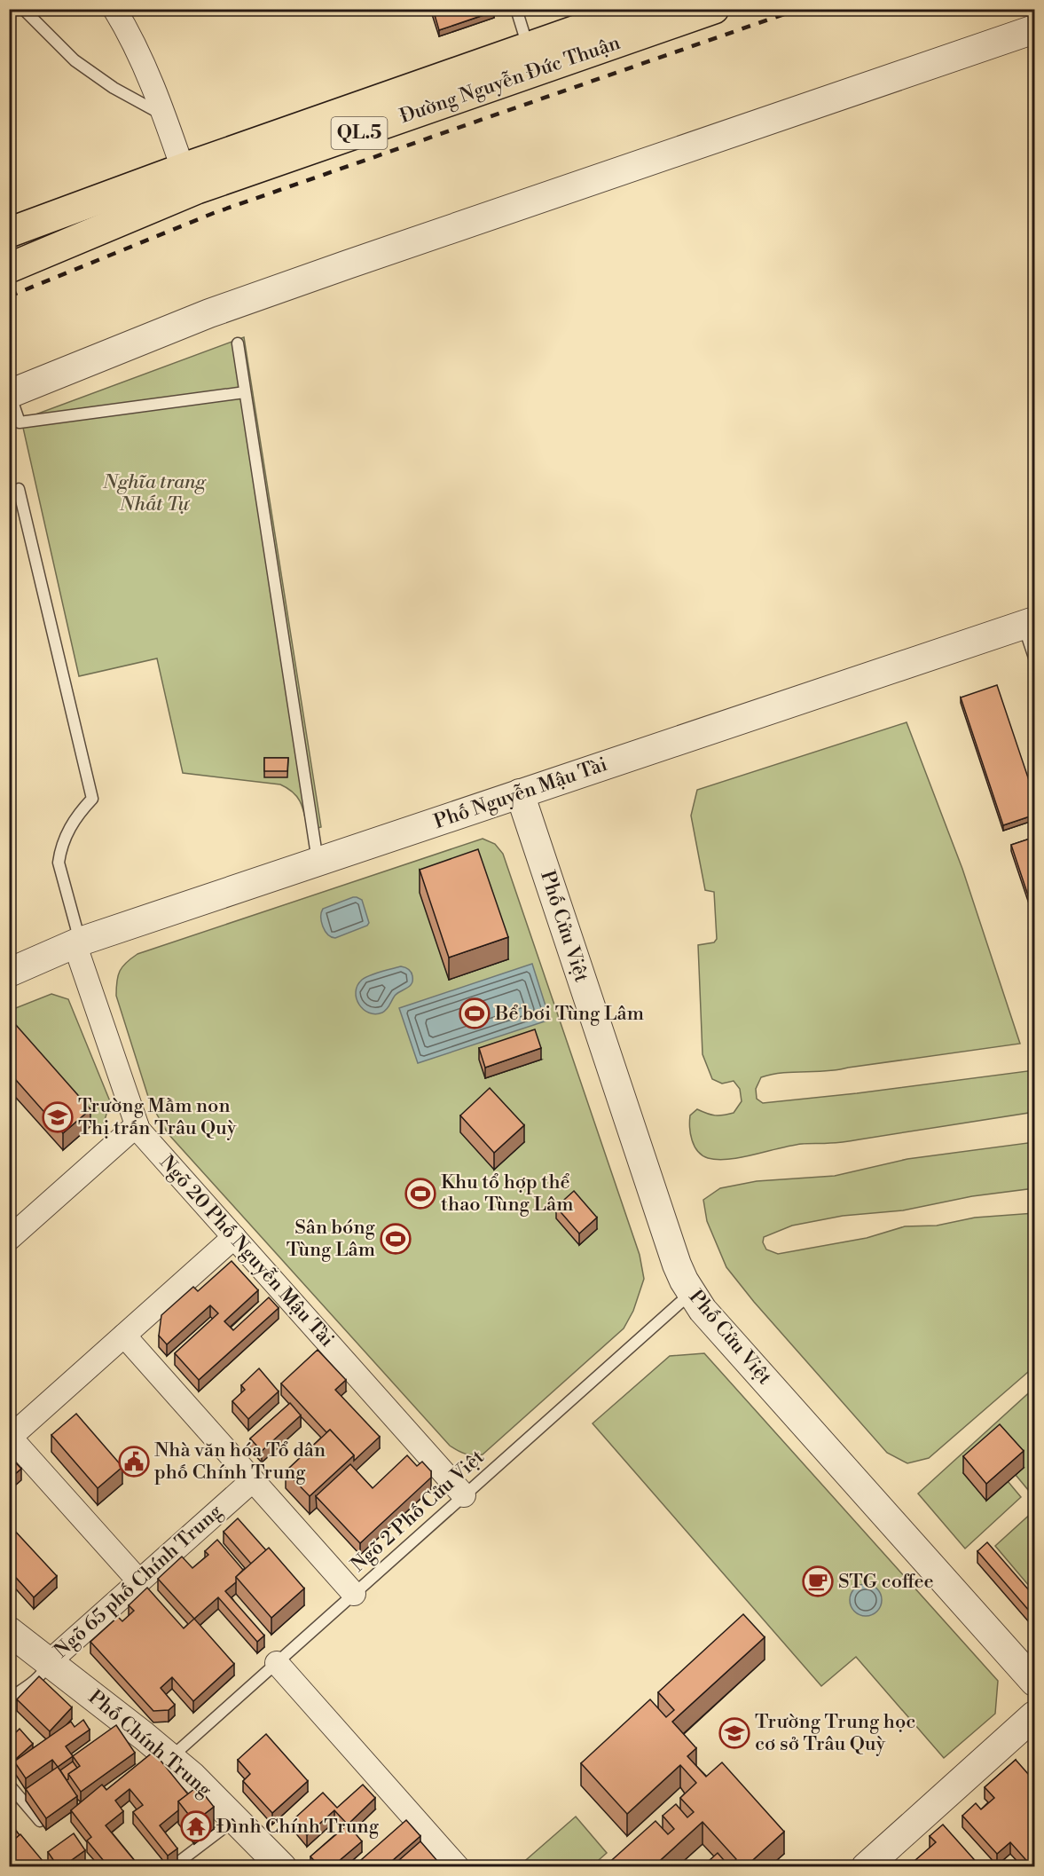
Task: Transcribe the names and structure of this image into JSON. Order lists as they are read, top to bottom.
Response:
{
  "streets": {
    "highway": ["Đường Nguyễn Đức Thuận", "QL.5"],
    "street": [
      "Phố Nguyễn Mậu Tài",
      "Phố Cửu Việt",
      "Ngõ 20 Phố Nguyễn Mậu Tài",
      "Ngõ 65 phố Chính Trung",
      "Phố Chính Trung"
    ],
    "lane": ["Ngõ 2 Phố Cửu Việt"]
  },
  "crossings": [
    ["Phố Nguyễn Mậu Tài", "Phố Cửu Việt"],
    ["Phố Nguyễn Mậu Tài", "Ngõ 20 Phố Nguyễn Mậu Tài"],
    ["Phố Cửu Việt", "Ngõ 2 Phố Cửu Việt"],
    ["Ngõ 20 Phố Nguyễn Mậu Tài", "Ngõ 2 Phố Cửu Việt"],
    ["Ngõ 2 Phố Cửu Việt", "Phố Chính Trung"],
    ["Ngõ 65 phố Chính Trung", "Phố Chính Trung"]
  ],
  "parks": ["Nghĩa trang Nhất Tự"],
  "places": {
    "sports": ["Bể bơi Tùng Lâm", "Khu tổ hợp thể thao Tùng Lâm", "Sân bóng Tùng Lâm"],
    "school or university": ["Trường Mầm non Thị trấn Trâu Quỳ", "Trường Trung học cơ sở Trâu Quỳ"],
    "public building": ["Nhà văn hóa Tổ dân phố Chính Trung"],
    "cafe": ["STG coffee"],
    "temple": ["Đình Chính Trung"]
  }
}
